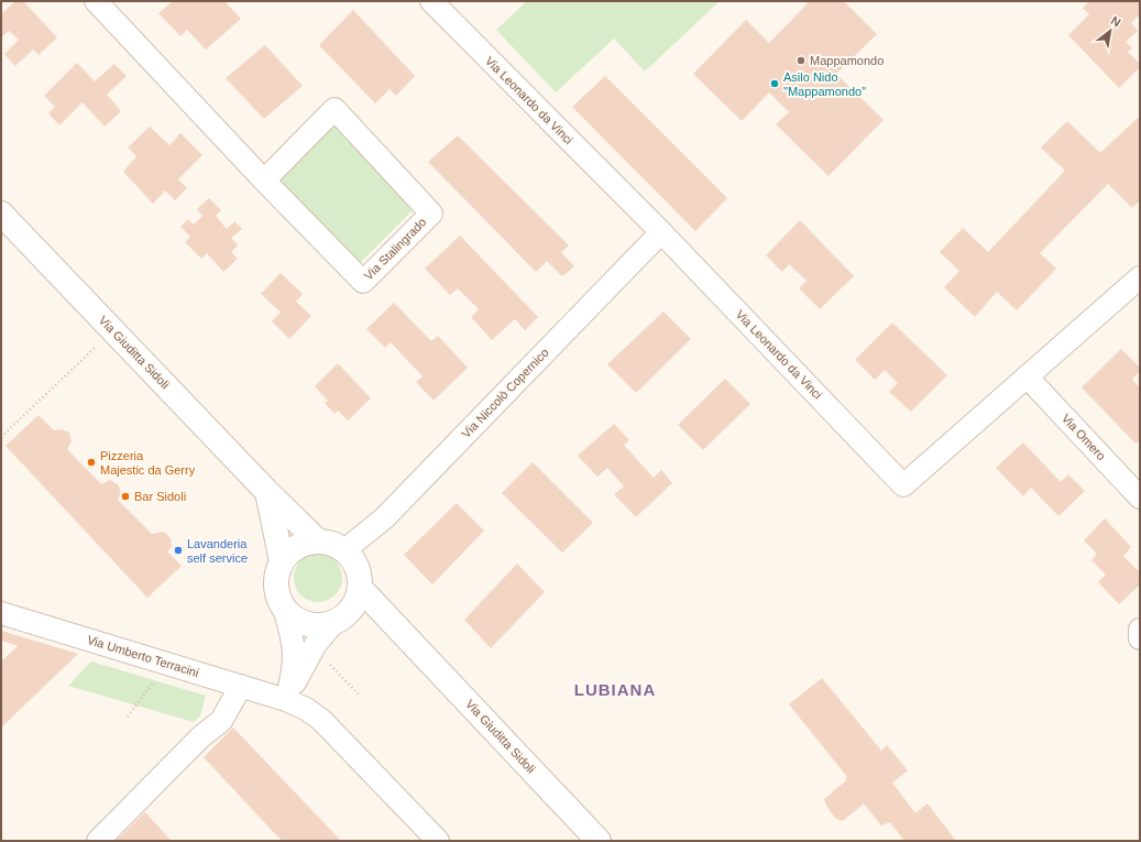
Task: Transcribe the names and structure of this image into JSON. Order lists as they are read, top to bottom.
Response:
{
  "streets": {
    "street": [
      "Via Leonardo da Vinci",
      "Via Stalingrado",
      "Via Giuditta Sidoli",
      "Via Niccolò Copernico",
      "Via Omero",
      "Via Umberto Terracini"
    ]
  },
  "crossings": [
    ["Via Leonardo da Vinci", "Via Niccolò Copernico"],
    ["Via Leonardo da Vinci", "Via Omero"],
    ["Via Giuditta Sidoli", "Via Niccolò Copernico"]
  ],
  "districts": ["LUBIANA"],
  "places": [
    "Mappamondo",
    "Asilo Nido \"Mappamondo\"",
    "Pizzeria Majestic da Gerry",
    "Bar Sidoli",
    "Lavanderia self service"
  ],
  "north": "top right"
}
